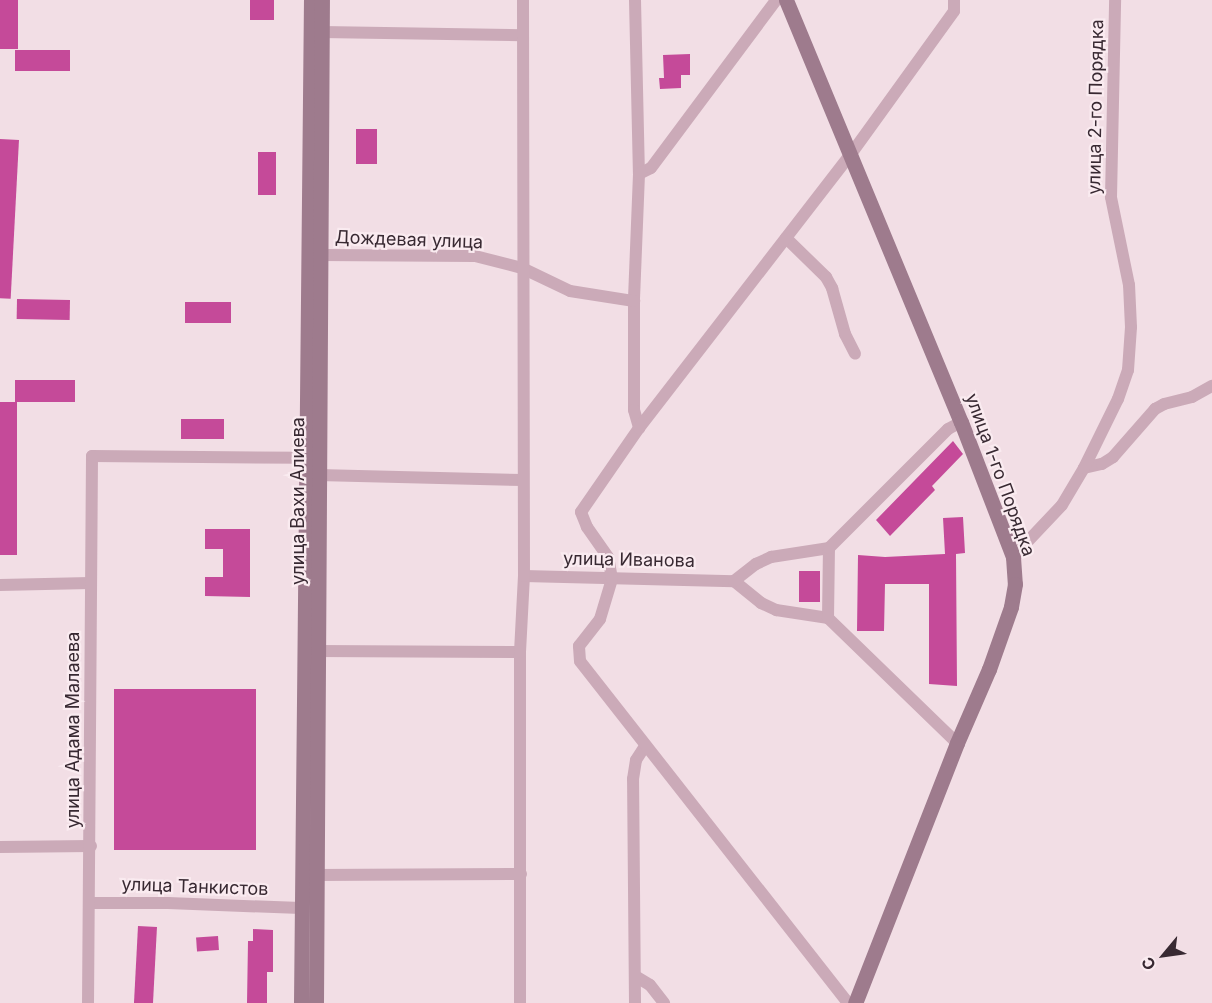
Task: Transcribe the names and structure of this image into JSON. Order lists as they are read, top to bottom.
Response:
{
  "streets": {
    "main road": ["улица 1-го Порядка", "улица Вахи Алиева"],
    "street": [
      "улица 2-го Порядка",
      "Дождевая улица",
      "улица Иванова",
      "улица Адама Малаева",
      "улица Танкистов"
    ]
  },
  "crossings": [
    ["улица 2-го Порядка", "улица 1-го Порядка"],
    ["Дождевая улица", "улица Вахи Алиева"],
    ["улица Вахи Алиева", "улица Адама Малаева"],
    ["улица Вахи Алиева", "улица Танкистов"],
    ["улица Адама Малаева", "улица Танкистов"]
  ],
  "north": "bottom left"
}
